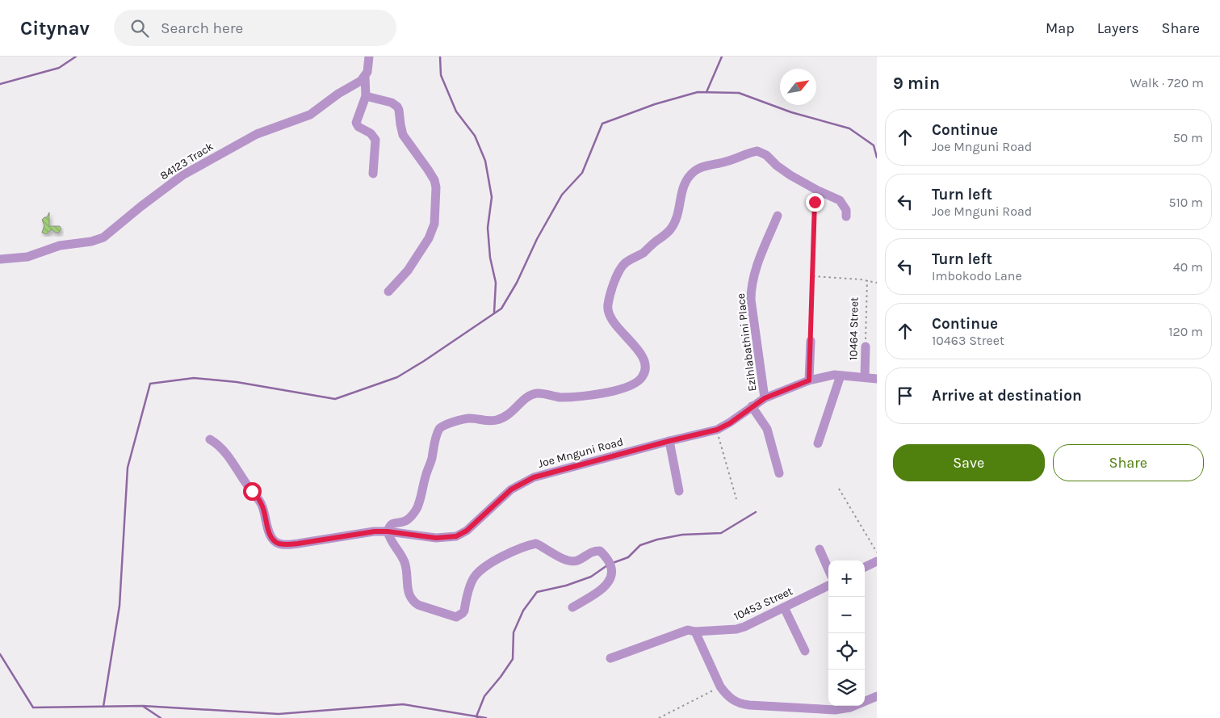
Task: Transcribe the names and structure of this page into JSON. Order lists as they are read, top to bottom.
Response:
{
  "streets": {
    "street": [
      "84123 Track",
      "10464 Street",
      "Ezihlabathini Place",
      "Joe Mnguni Road",
      "10453 Street"
    ]
  },
  "crossings": [
    ["10464 Street", "Joe Mnguni Road"],
    ["Ezihlabathini Place", "Joe Mnguni Road"]
  ],
  "north": "top right",
  "page": {
    "header": "Citynav",
    "search": "Search here",
    "nav": ["Map", "Layers", "Share"],
    "heading": ["9 min", "Walk · 720 m"],
    "list": [
      ["Continue", "Joe Mnguni Road", "50 m"],
      ["Turn left", "Joe Mnguni Road", "510 m"],
      ["Turn left", "Imbokodo Lane", "40 m"],
      ["Continue", "10463 Street", "120 m"],
      "Arrive at destination"
    ],
    "buttons": ["Save", "Share"],
    "map_buttons": ["+", "−"]
  }
}
